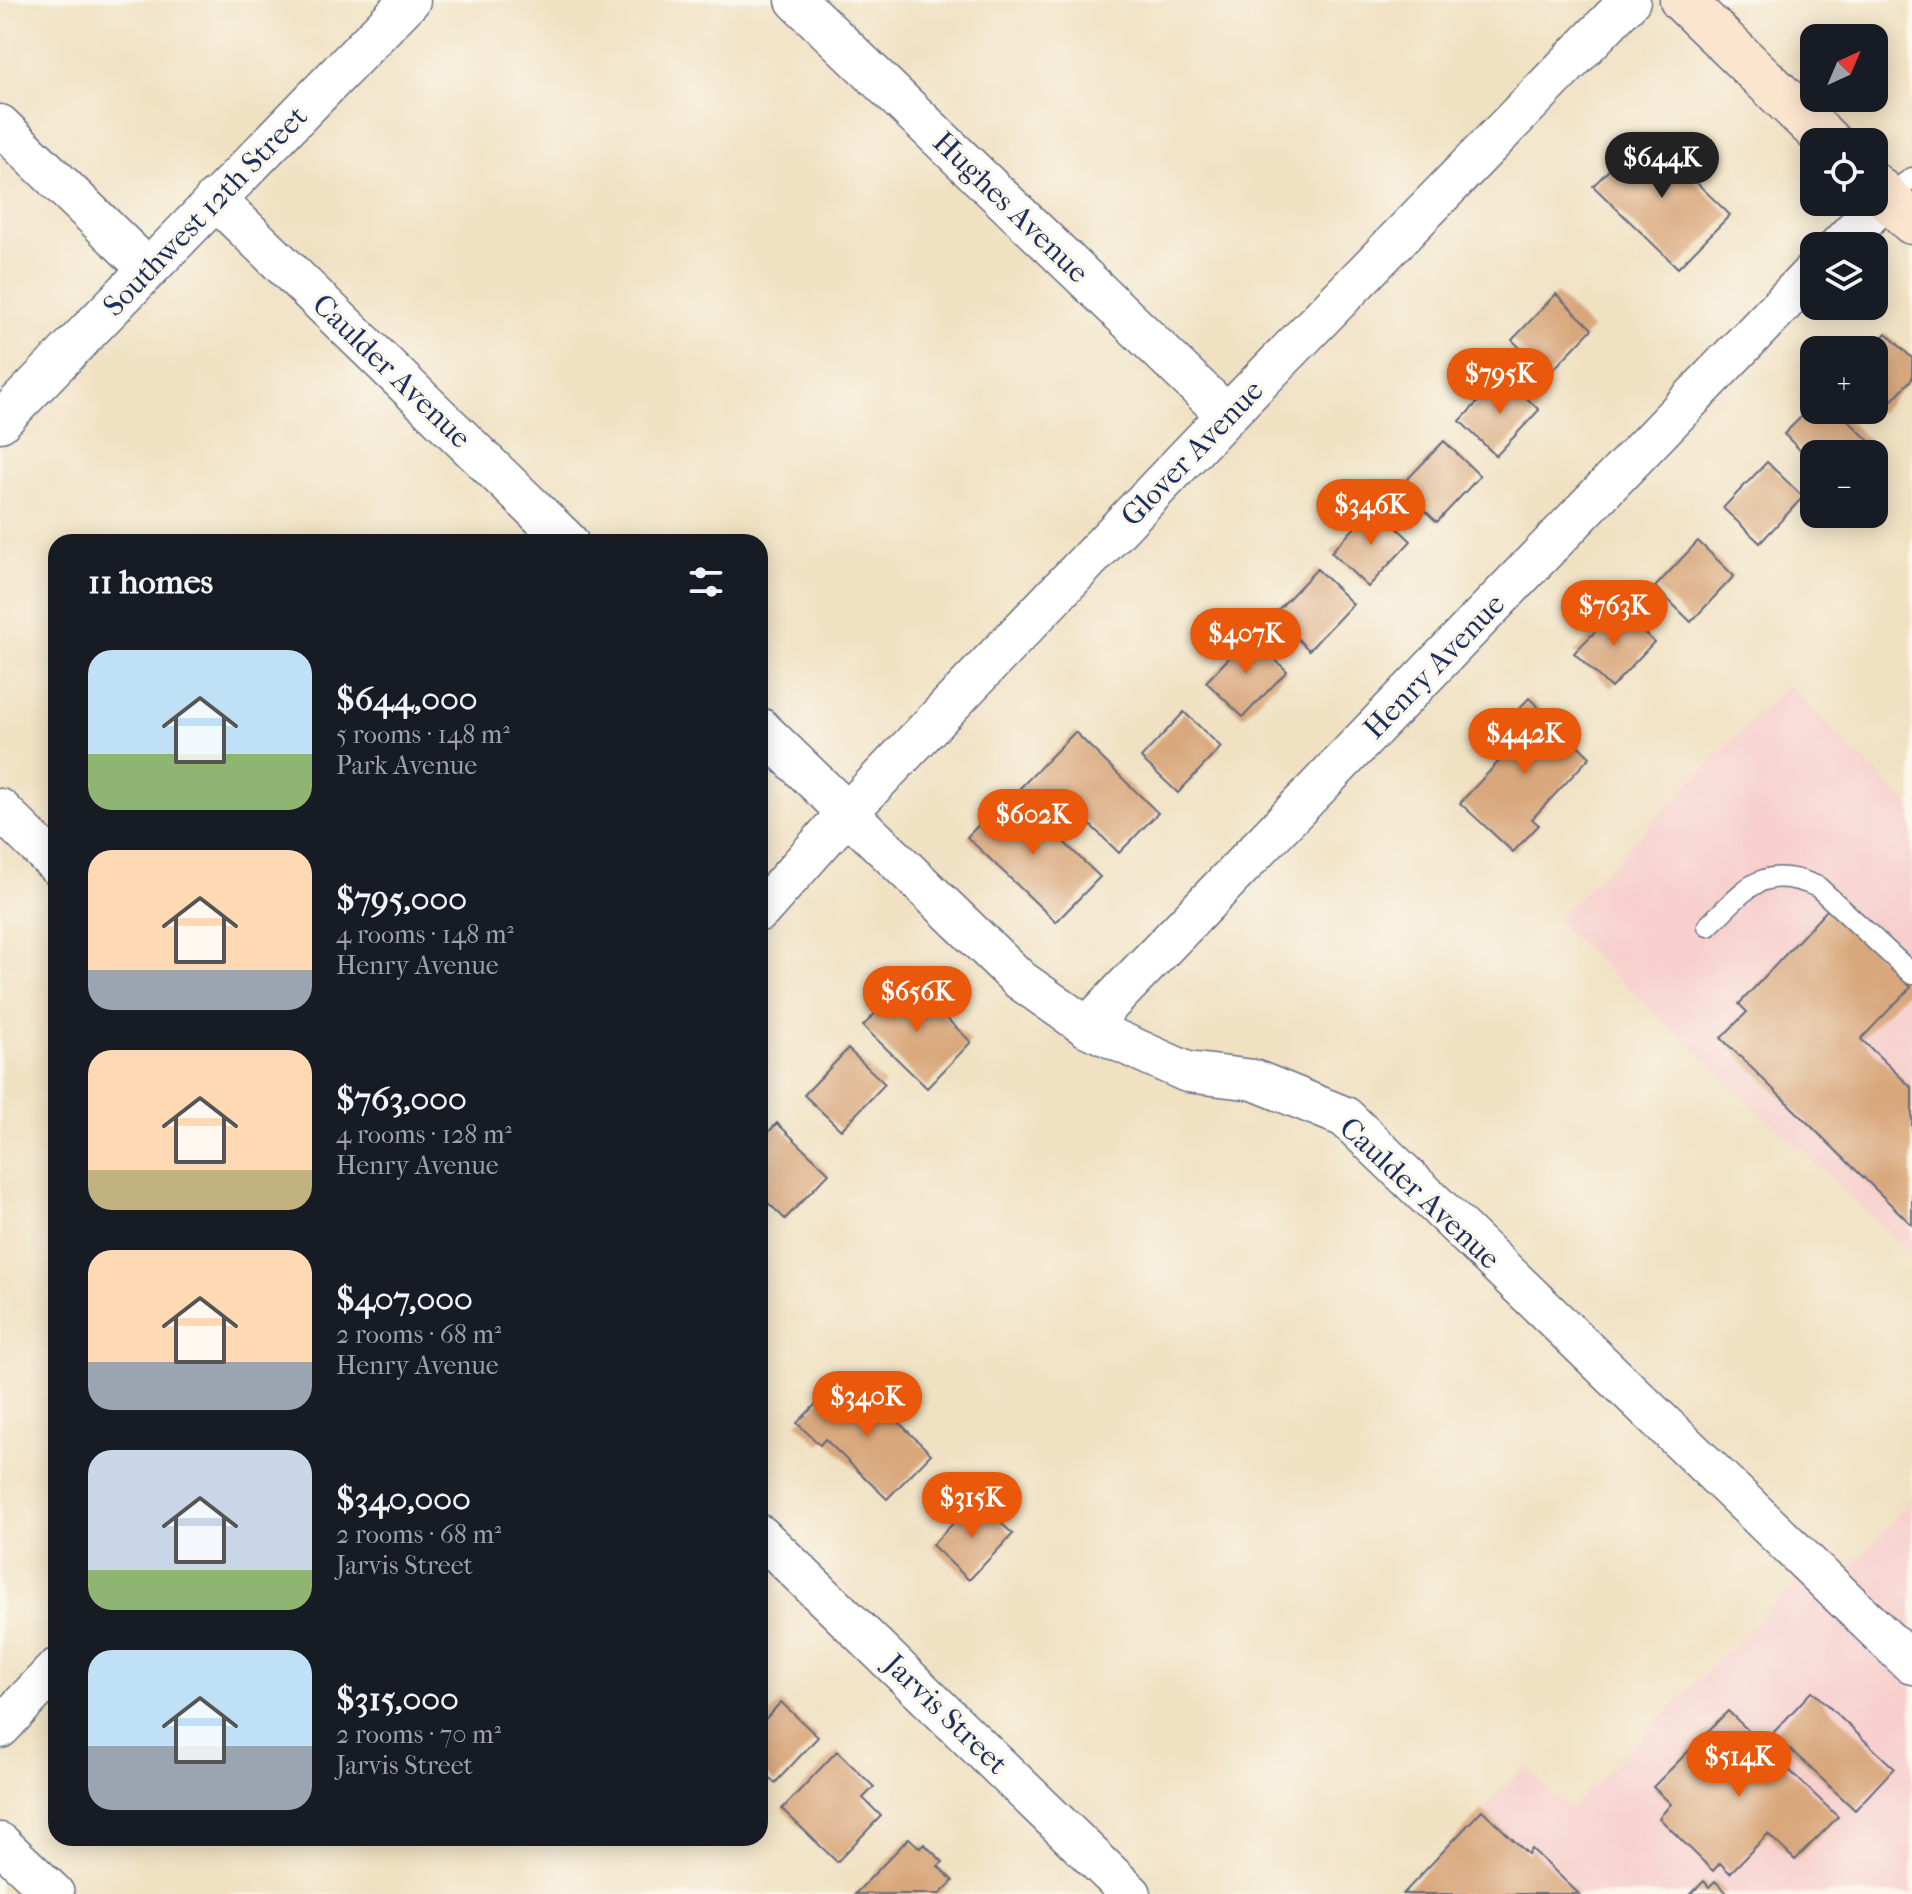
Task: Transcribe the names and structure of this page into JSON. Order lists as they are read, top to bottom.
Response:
{
  "streets": {
    "street": [
      "Hughes Avenue",
      "Southwest 12th Street",
      "Caulder Avenue",
      "Glover Avenue",
      "Henry Avenue",
      "Jarvis Street"
    ]
  },
  "crossings": [
    ["Hughes Avenue", "Glover Avenue"],
    ["Southwest 12th Street", "Caulder Avenue"],
    ["Caulder Avenue", "Glover Avenue"],
    ["Caulder Avenue", "Henry Avenue"]
  ],
  "north": "top right",
  "page": {
    "map_buttons": ["+", "−"],
    "price": [
      "$644K",
      "$795K",
      "$346K",
      "$763K",
      "$407K",
      "$442K",
      "$602K",
      "$656K",
      "$340K",
      "$315K",
      "$514K"
    ],
    "heading": "11 homes",
    "list": [
      {
        "name": "$644,000",
        "note": "5 rooms · 148 m² · Park Avenue"
      },
      {
        "name": "$795,000",
        "note": "4 rooms · 148 m² · Henry Avenue"
      },
      {
        "name": "$763,000",
        "note": "4 rooms · 128 m² · Henry Avenue"
      },
      {
        "name": "$407,000",
        "note": "2 rooms · 68 m² · Henry Avenue"
      },
      {
        "name": "$340,000",
        "note": "2 rooms · 68 m² · Jarvis Street"
      },
      {
        "name": "$315,000",
        "note": "2 rooms · 70 m² · Jarvis Street"
      }
    ]
  }
}
